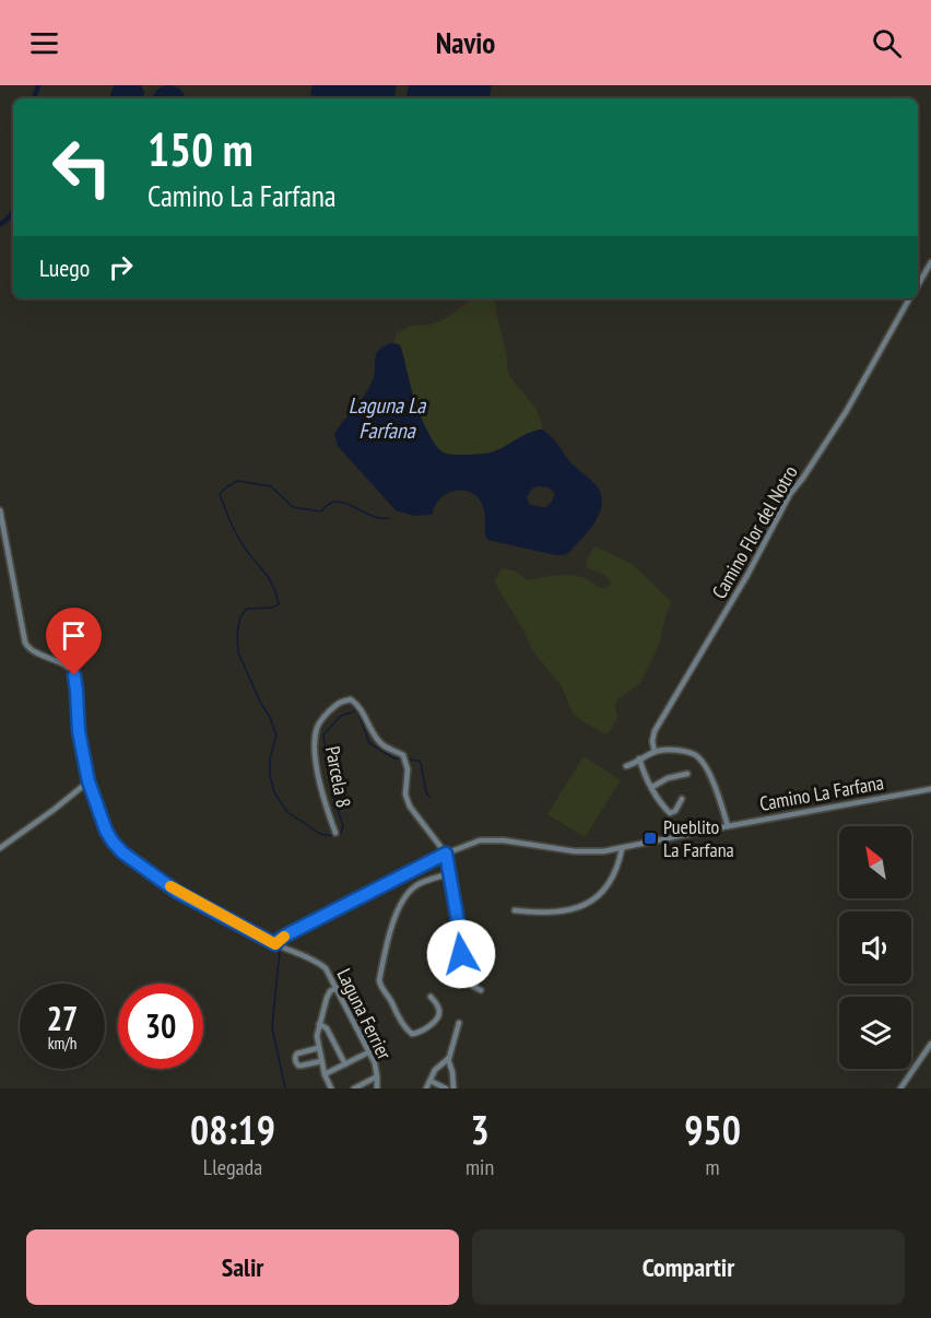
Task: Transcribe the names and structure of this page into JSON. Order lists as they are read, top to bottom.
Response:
{
  "streets": {
    "street": [
      "Camino Flor del Notro",
      "Parcela 8",
      "Camino La Farfana",
      "Laguna Ferrier"
    ]
  },
  "crossings": [
    ["Parcela 8", "Camino La Farfana"],
    ["Camino La Farfana", "Laguna Ferrier"]
  ],
  "water": ["Laguna La Farfana"],
  "places": {
    "transit": ["Pueblito La Farfana"]
  },
  "north": "top left",
  "page": {
    "header": "Navio",
    "turn": ["150 m", "Camino La Farfana"],
    "then": "Luego",
    "speed": "27 km/h",
    "limit": "30",
    "eta": [
      "08:19",
      "Llegada",
      "3",
      "min",
      "950",
      "m"
    ],
    "buttons": ["Salir", "Compartir"]
  }
}
